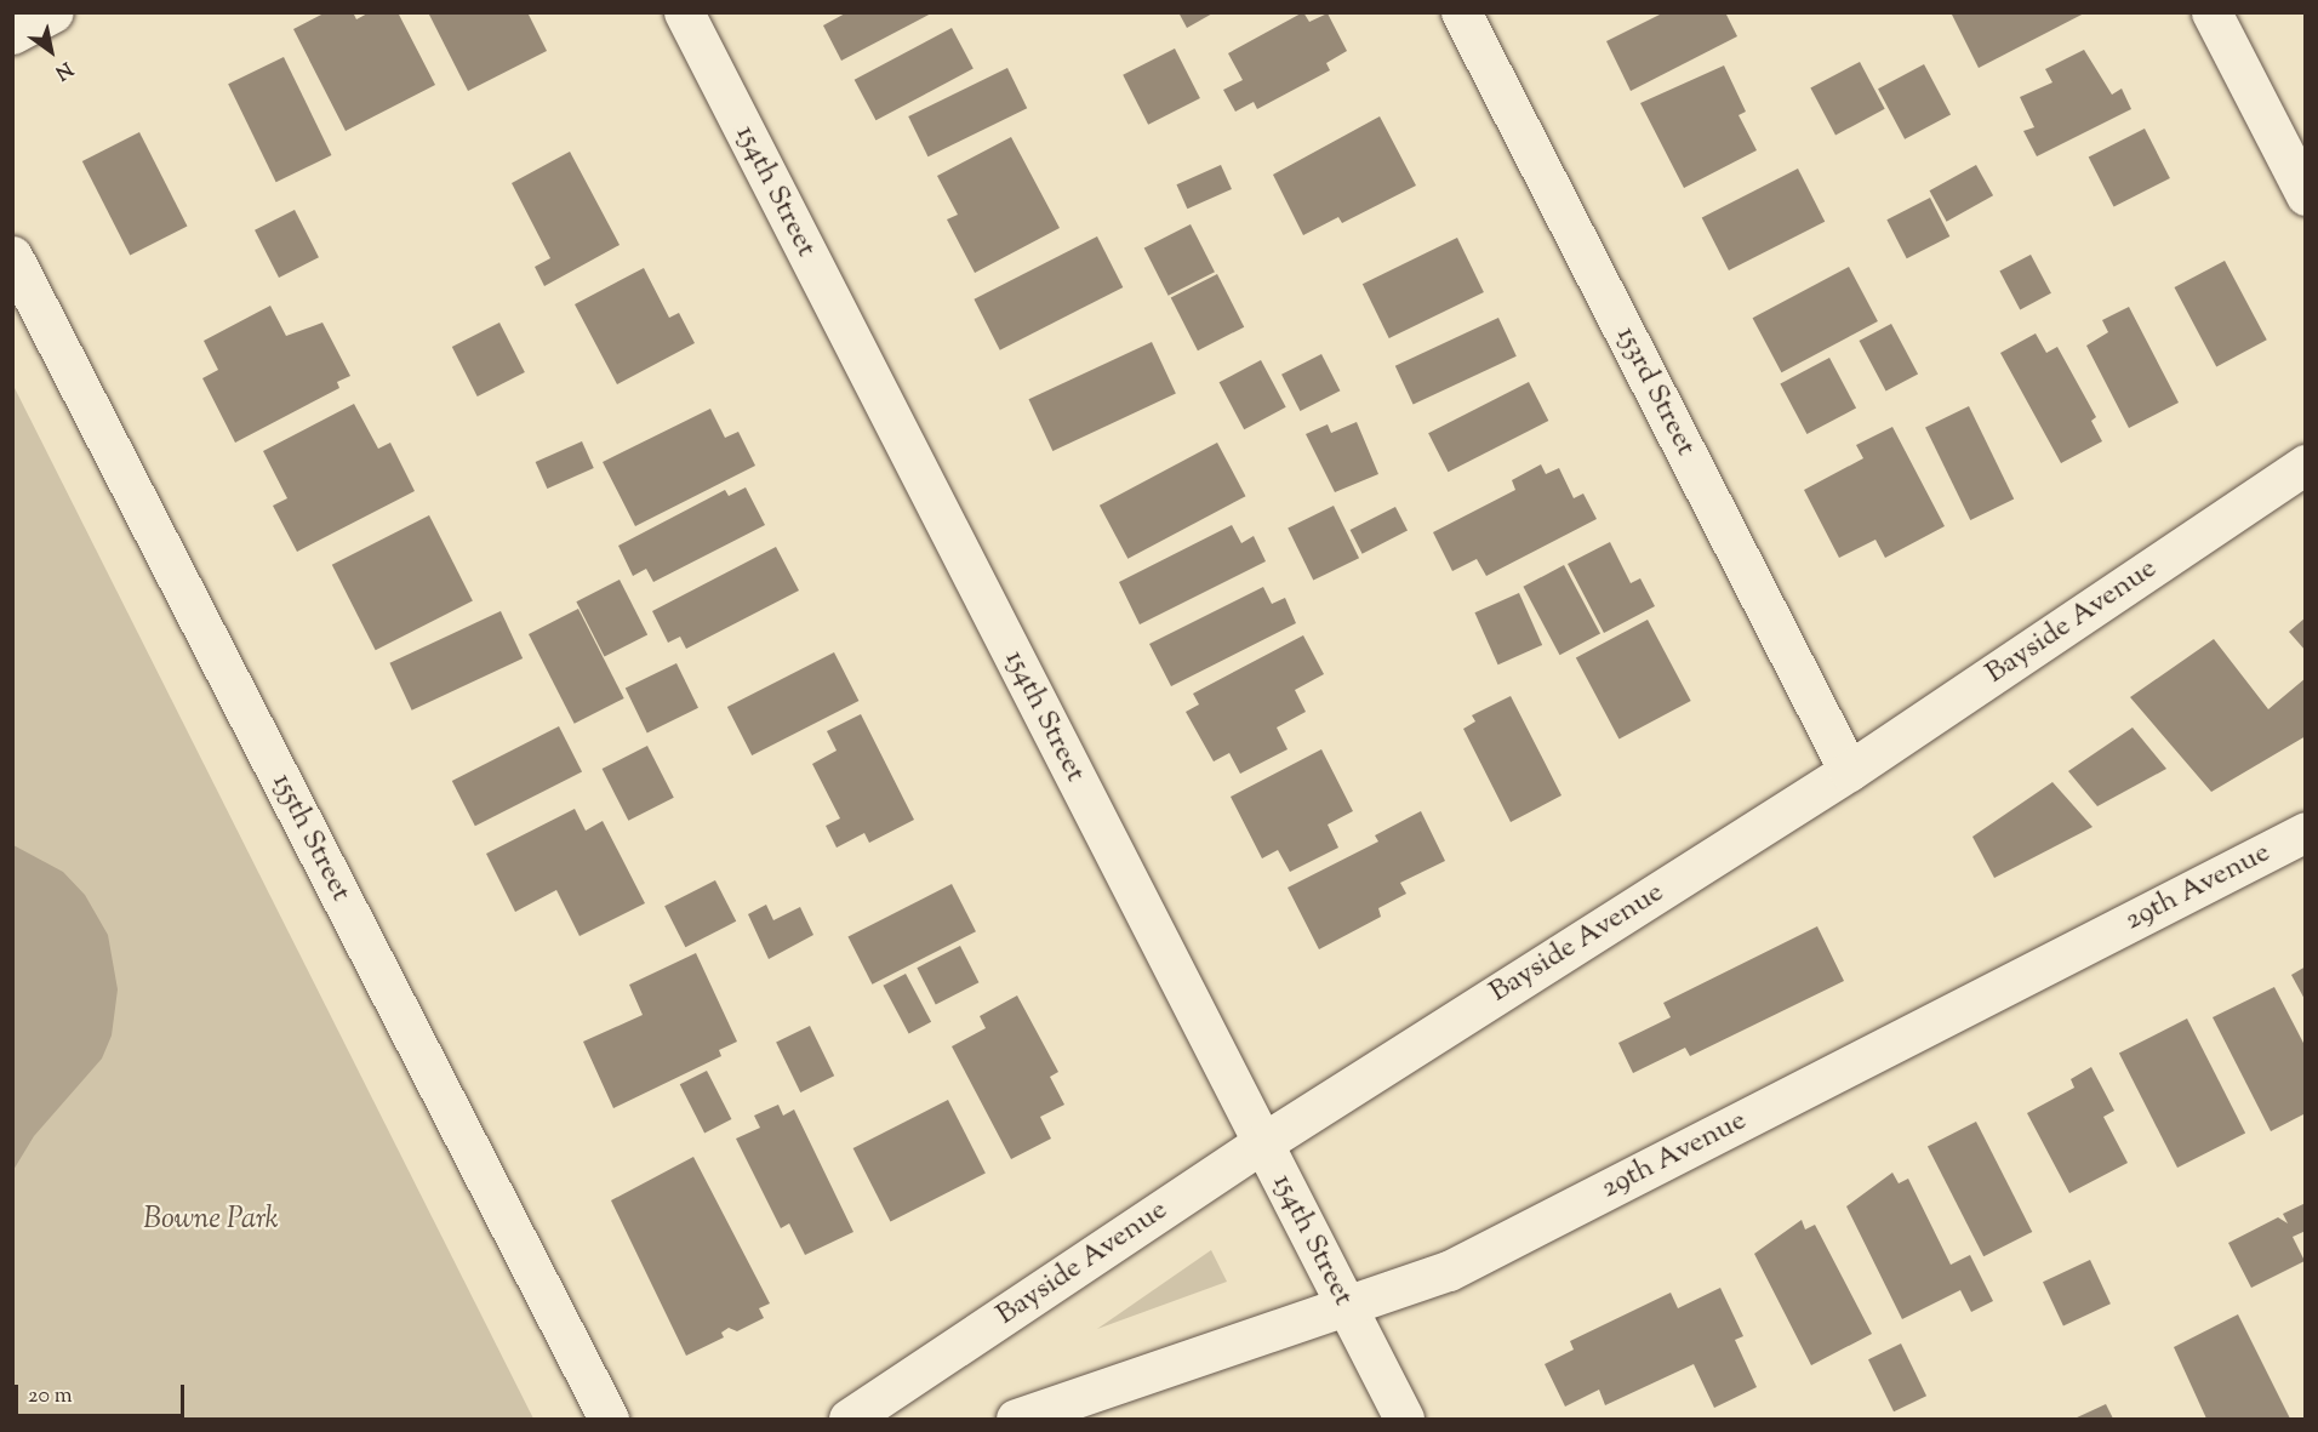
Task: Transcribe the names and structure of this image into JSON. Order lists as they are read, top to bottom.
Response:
{
  "streets": {
    "street": [
      "154th Street",
      "153rd Street",
      "Bayside Avenue",
      "155th Street",
      "29th Avenue"
    ]
  },
  "crossings": [
    ["154th Street", "Bayside Avenue"],
    ["154th Street", "29th Avenue"],
    ["153rd Street", "Bayside Avenue"]
  ],
  "parks": ["Bowne Park"],
  "scale_bar": "20 m",
  "north": "bottom right"
}
